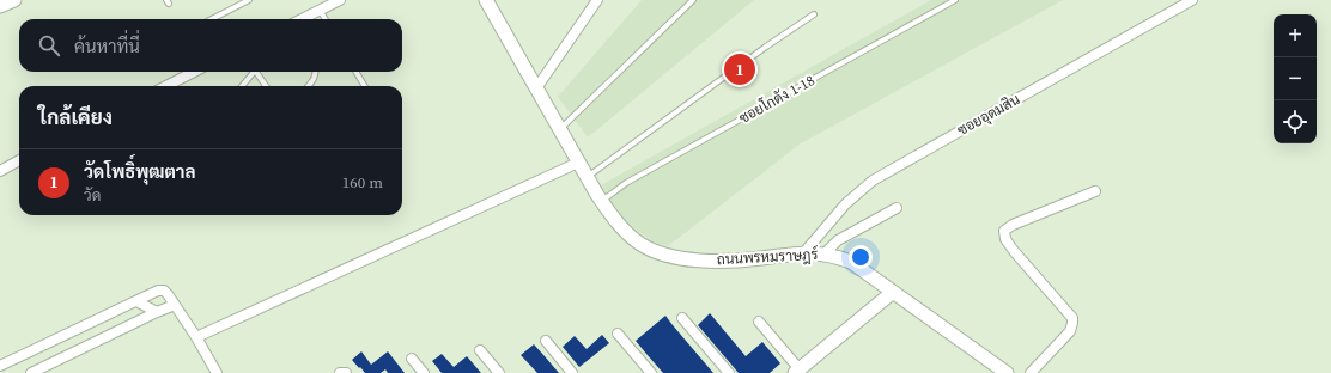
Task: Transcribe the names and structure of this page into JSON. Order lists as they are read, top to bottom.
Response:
{
  "streets": {
    "street": ["ซอยอุดมสิน", "ถนนพรหมราษฎร์"],
    "lane": ["ซอยโกดัง 1-18"]
  },
  "crossings": [
    ["ซอยโกดัง 1-18", "ถนนพรหมราษฎร์"],
    ["ซอยอุดมสิน", "ถนนพรหมราษฎร์"]
  ],
  "page": {
    "map_buttons": ["+", "−"],
    "search": "ค้นหาที่นี่",
    "pins": "1",
    "heading": "ใกล้เคียง",
    "list": [
      {
        "mark": "1",
        "name": "วัดโพธิ์พุฒตาล",
        "note": "วัด",
        "value": "160 m"
      }
    ]
  }
}
